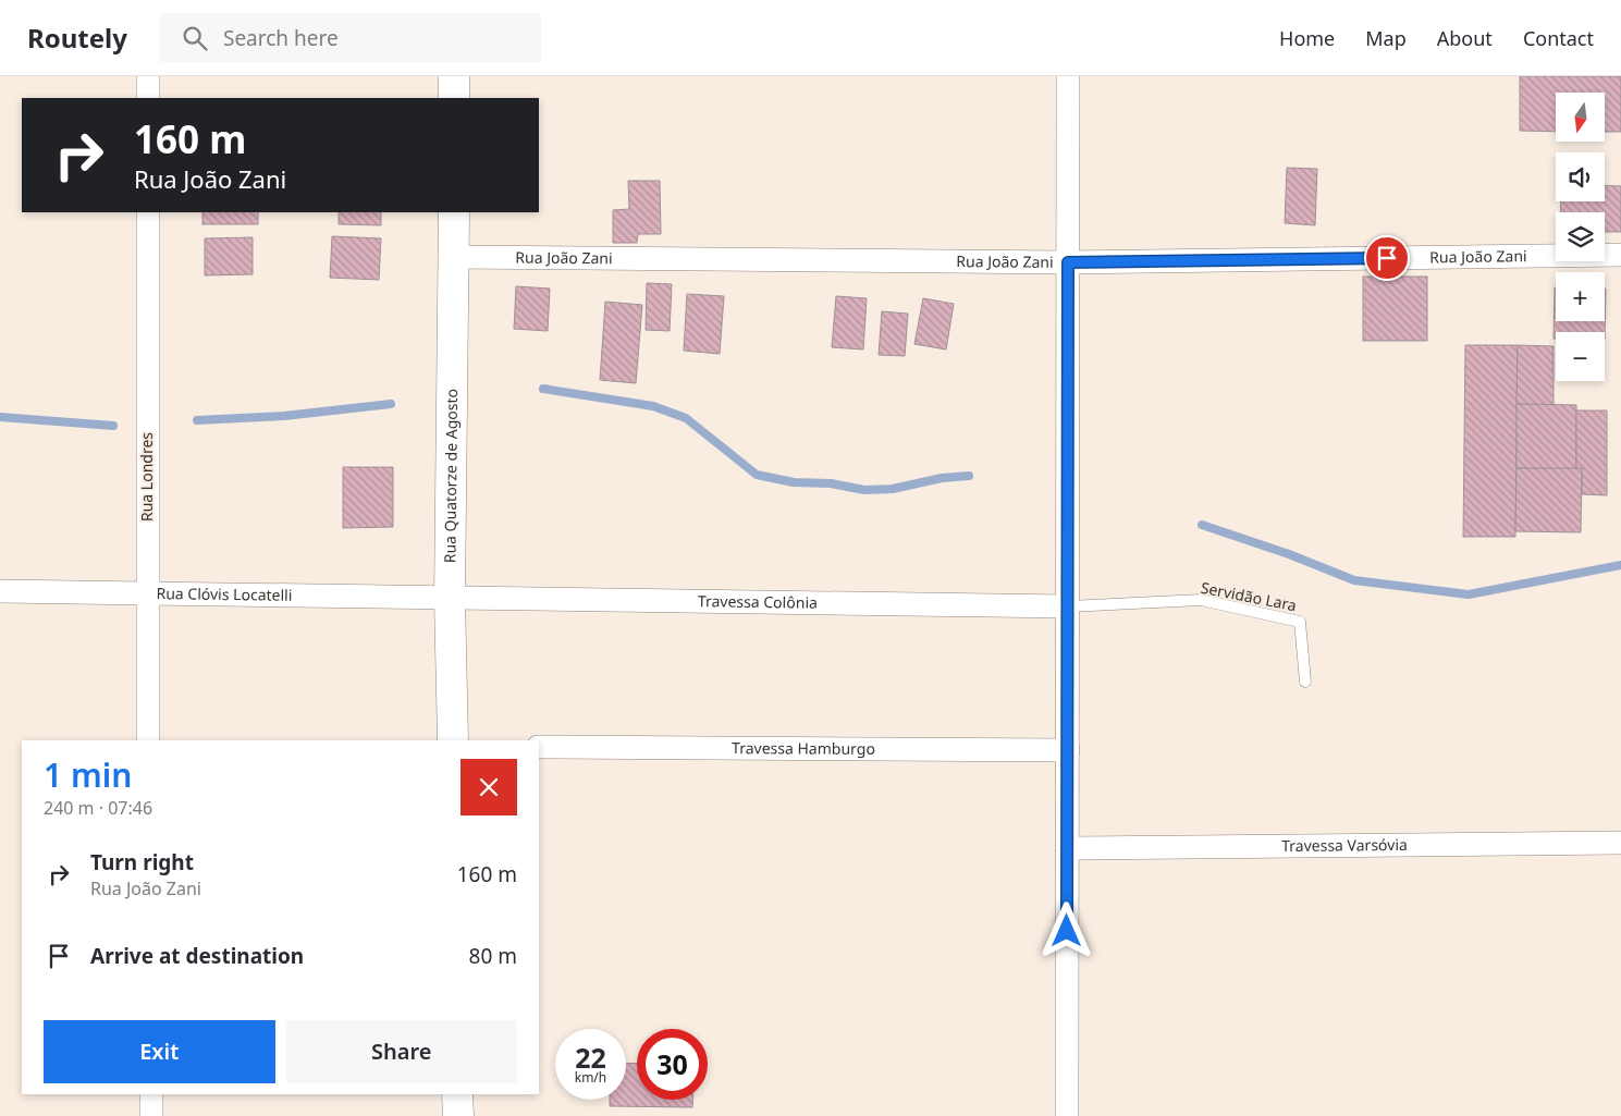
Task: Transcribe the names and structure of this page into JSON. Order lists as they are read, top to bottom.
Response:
{
  "streets": {
    "street": [
      "Rua João Zani",
      "Rua Londres",
      "Rua Quatorze de Agosto",
      "Rua Clóvis Locatelli",
      "Travessa Colônia",
      "Travessa Hamburgo",
      "Travessa Varsóvia"
    ],
    "lane": ["Servidão Lara"]
  },
  "crossings": [
    ["Rua João Zani", "Rua Quatorze de Agosto"],
    ["Rua Londres", "Rua Clóvis Locatelli"],
    ["Rua Quatorze de Agosto", "Rua Clóvis Locatelli"],
    ["Rua Quatorze de Agosto", "Travessa Colônia"],
    ["Rua Clóvis Locatelli", "Travessa Colônia"],
    ["Servidão Lara", "Travessa Colônia"]
  ],
  "north": "bottom",
  "page": {
    "header": "Routely",
    "search": "Search here",
    "nav": [
      "Home",
      "Map",
      "About",
      "Contact"
    ],
    "map_buttons": ["+", "−"],
    "turn": ["160 m", "Rua João Zani"],
    "heading": ["1 min", "240 m · 07:46"],
    "list": [
      {
        "name": "Turn right",
        "note": "Rua João Zani",
        "value": "160 m"
      },
      {
        "name": "Arrive at destination",
        "value": "80 m"
      }
    ],
    "buttons": ["Exit", "Share"],
    "speed": "22 km/h",
    "limit": "30"
  }
}
